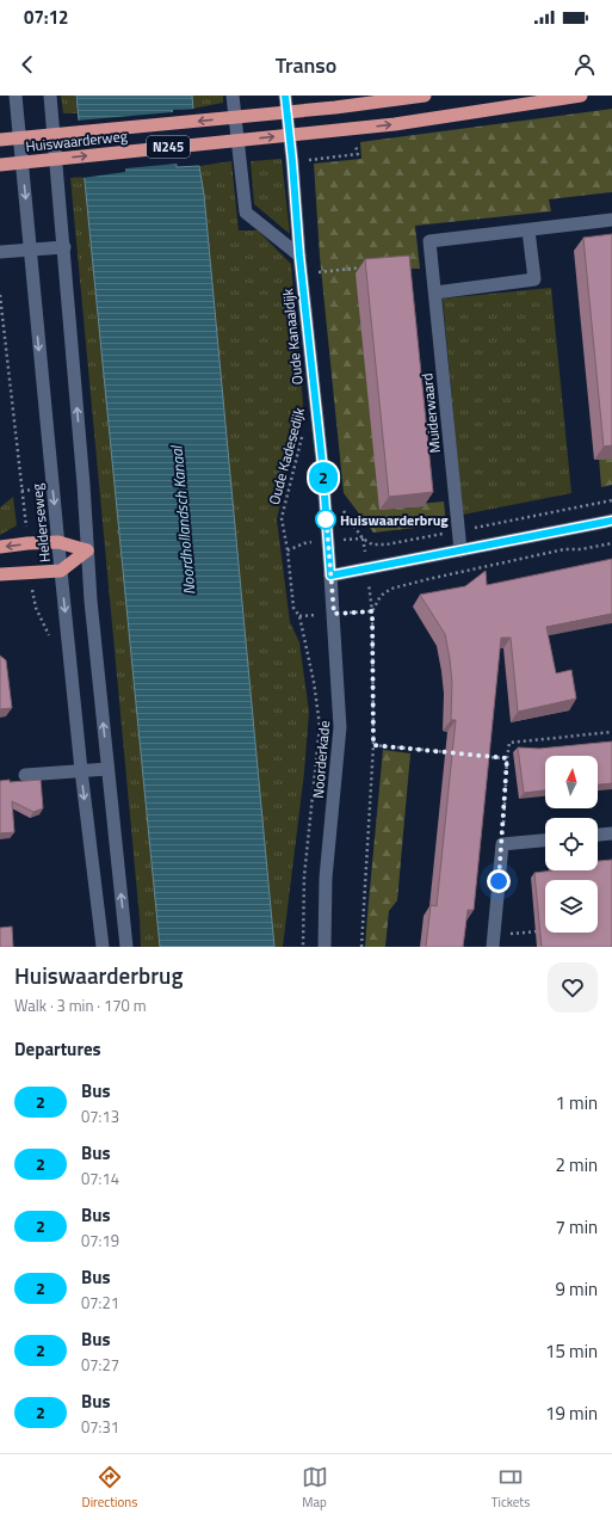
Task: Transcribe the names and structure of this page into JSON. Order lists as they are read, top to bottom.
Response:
{
  "streets": {
    "highway": ["Huiswaarderweg", "N245"],
    "main road": [
      "Oude Kanaaldijk",
      "Muiderwaard",
      "Helderseweg",
      "Noorderkade"
    ],
    "path": ["Oude Kadesedijk"]
  },
  "crossings": [
    ["Oude Kanaaldijk", "Noorderkade"],
    ["Oude Kadesedijk", "Noorderkade"]
  ],
  "water": ["Noordhollandsch Kanaal"],
  "places": ["Huiswaarderbrug"],
  "lines": ["bus line 2"],
  "north": "top",
  "page": {
    "status": "07:12",
    "header": "Transo",
    "on_map": "2",
    "heading": [
      ["Huiswaarderbrug", "Walk · 3 min · 170 m"],
      "Departures"
    ],
    "list": [
      {
        "mark": "2",
        "name": "Bus",
        "note": "07:13",
        "value": "1 min"
      },
      {
        "mark": "2",
        "name": "Bus",
        "note": "07:14",
        "value": "2 min"
      },
      {
        "mark": "2",
        "name": "Bus",
        "note": "07:19",
        "value": "7 min"
      },
      {
        "mark": "2",
        "name": "Bus",
        "note": "07:21",
        "value": "9 min"
      },
      {
        "mark": "2",
        "name": "Bus",
        "note": "07:27",
        "value": "15 min"
      },
      {
        "mark": "2",
        "name": "Bus",
        "note": "07:31",
        "value": "19 min"
      }
    ],
    "tabs": ["Directions", "Map", "Tickets"]
  }
}
